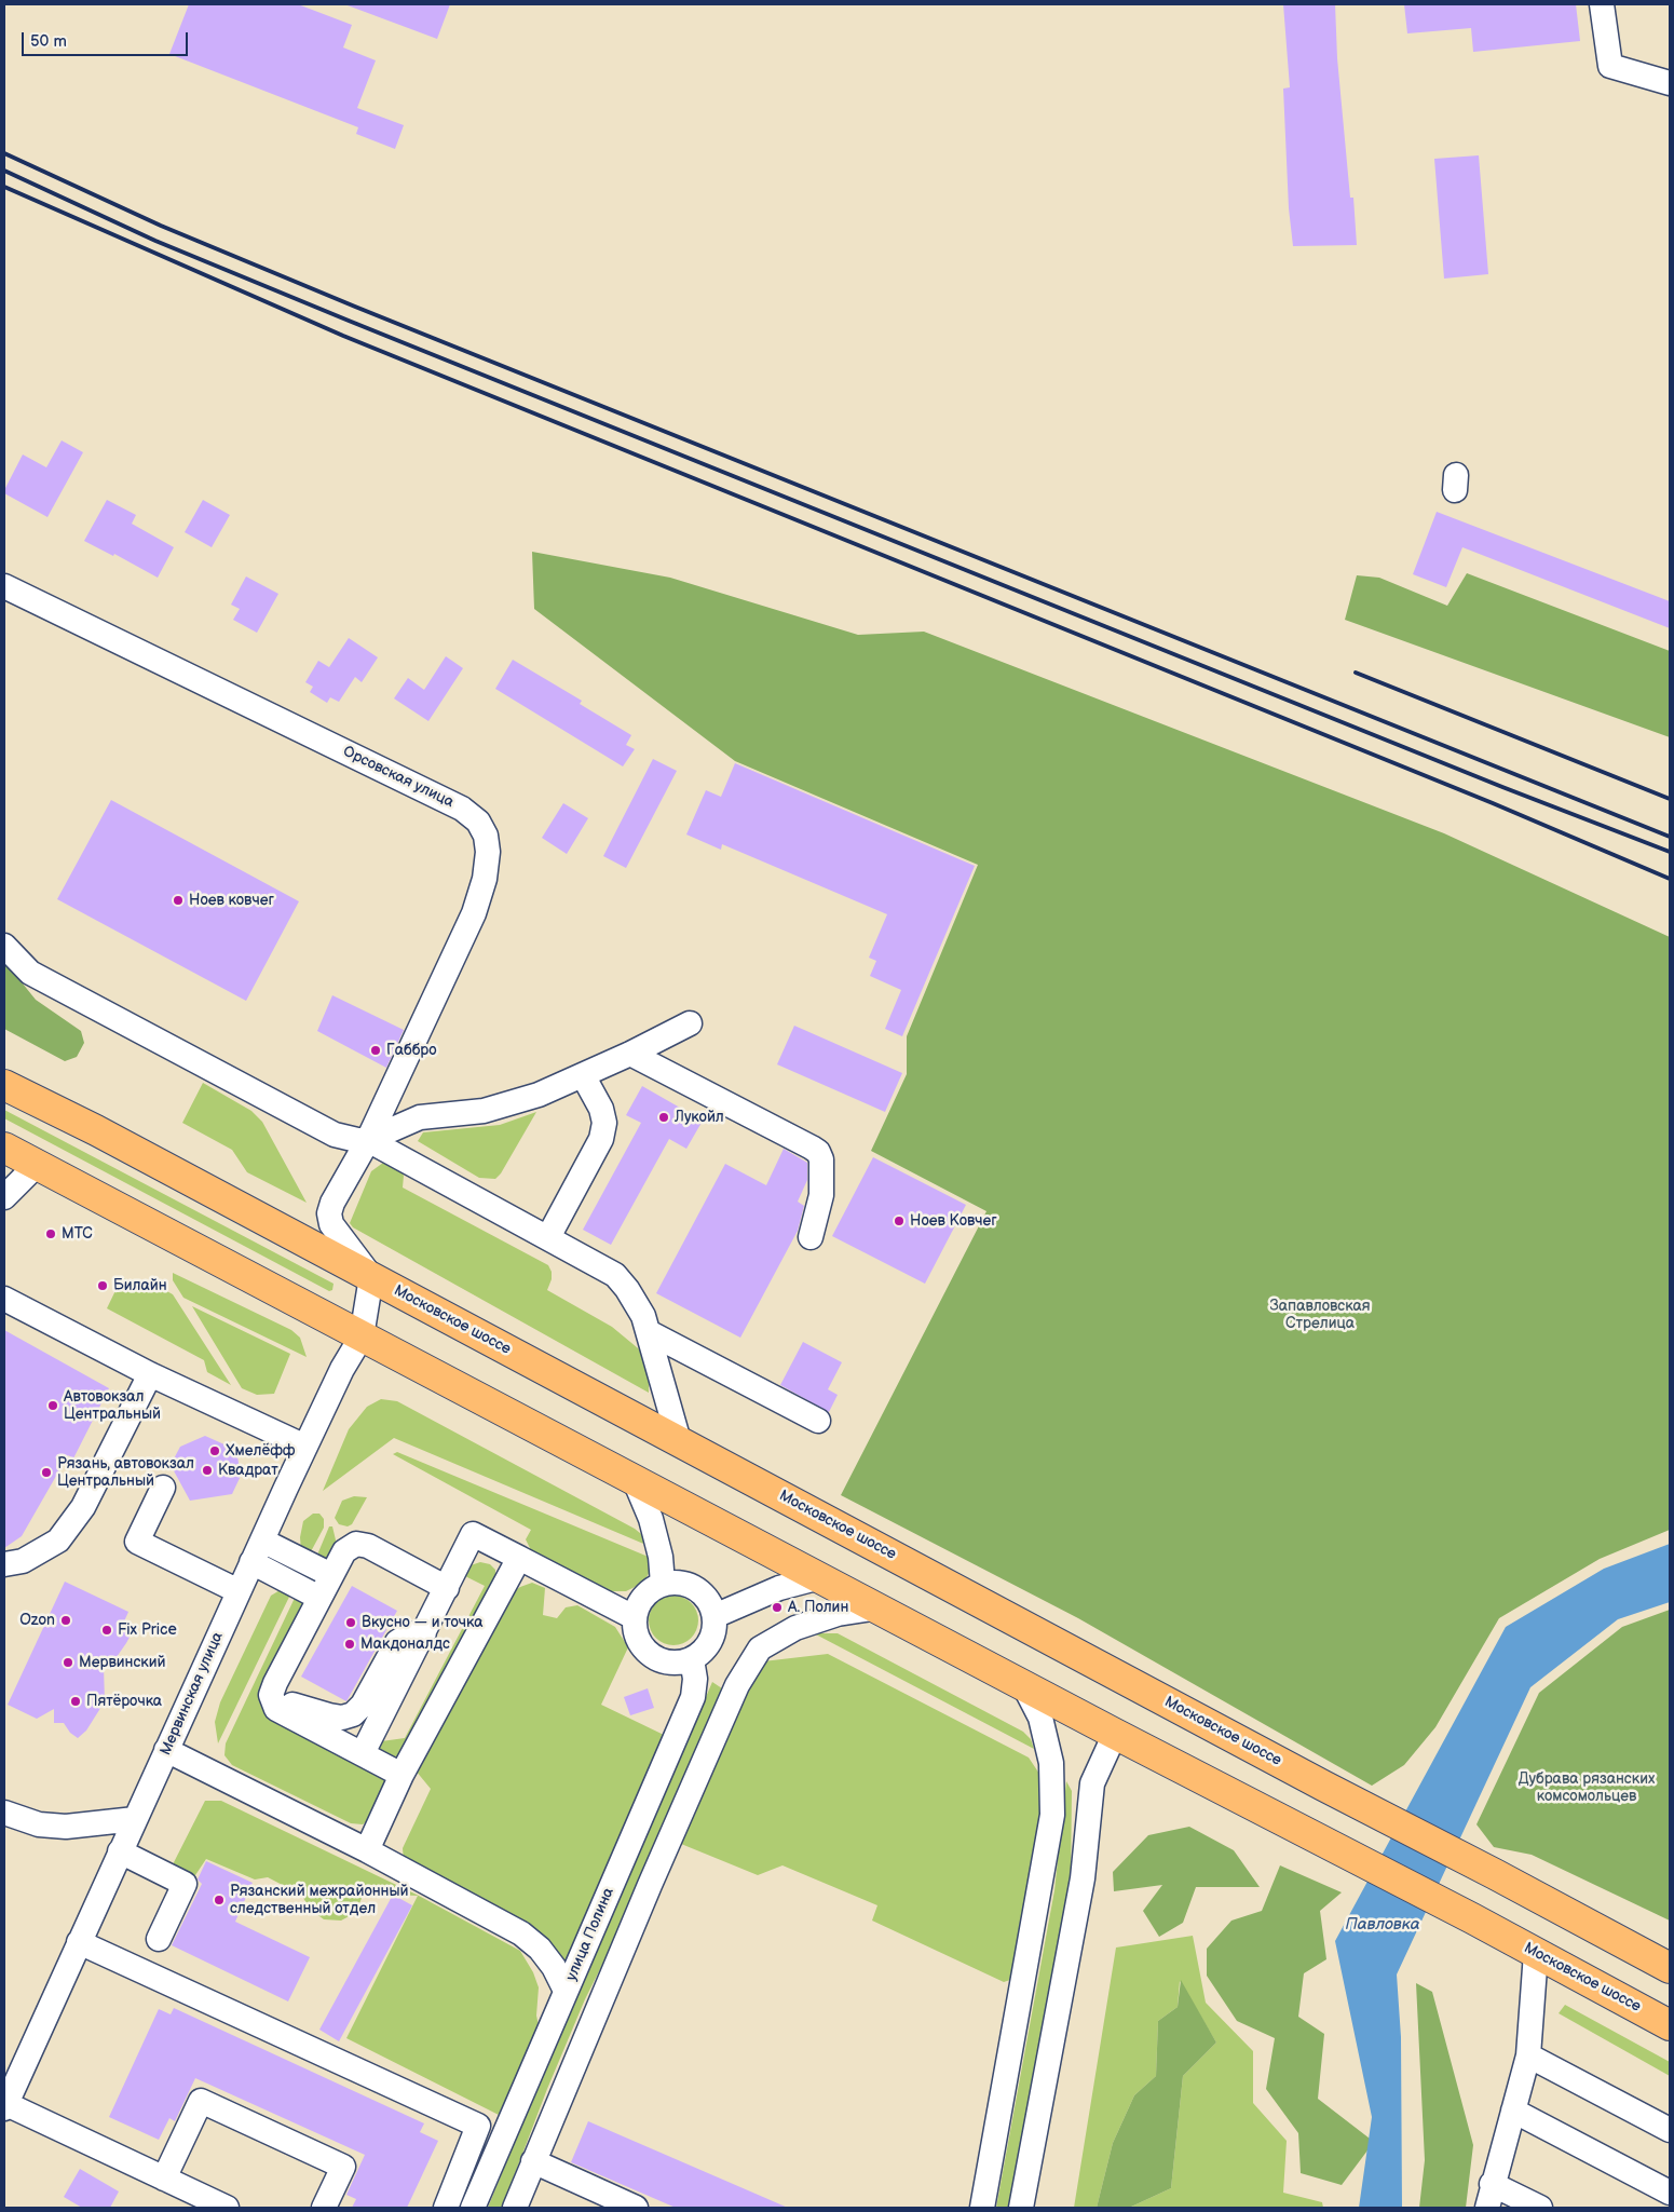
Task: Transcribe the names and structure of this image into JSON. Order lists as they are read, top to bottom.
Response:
{
  "streets": {
    "main road": ["Московское шоссе"],
    "street": ["Орсовская улица", "Мервинская улица", "улица Полина"]
  },
  "crossings": [
    ["Орсовская улица", "Московское шоссе"],
    ["Орсовская улица", "Мервинская улица"],
    ["Московское шоссе", "Мервинская улица"]
  ],
  "water": ["Павловка"],
  "parks": ["Запавловская Стрелица", "Дубрава рязанских комсомольцев"],
  "places": [
    "Ноев ковчег",
    "Габбро",
    "Лукойл",
    "Ноев Ковчег",
    "МТС",
    "Билайн",
    "Автовокзал Центральный",
    "Хмелёфф",
    "Квадрат",
    "Рязань, автовокзал Центральный",
    "А. Полин",
    "Ozon",
    "Вкусно — и точка",
    "Fix Price",
    "Макдоналдс",
    "Мервинский",
    "Пятёрочка",
    "Рязанский межрайонный следственный отдел"
  ],
  "scale_bar": "50 m"
}
